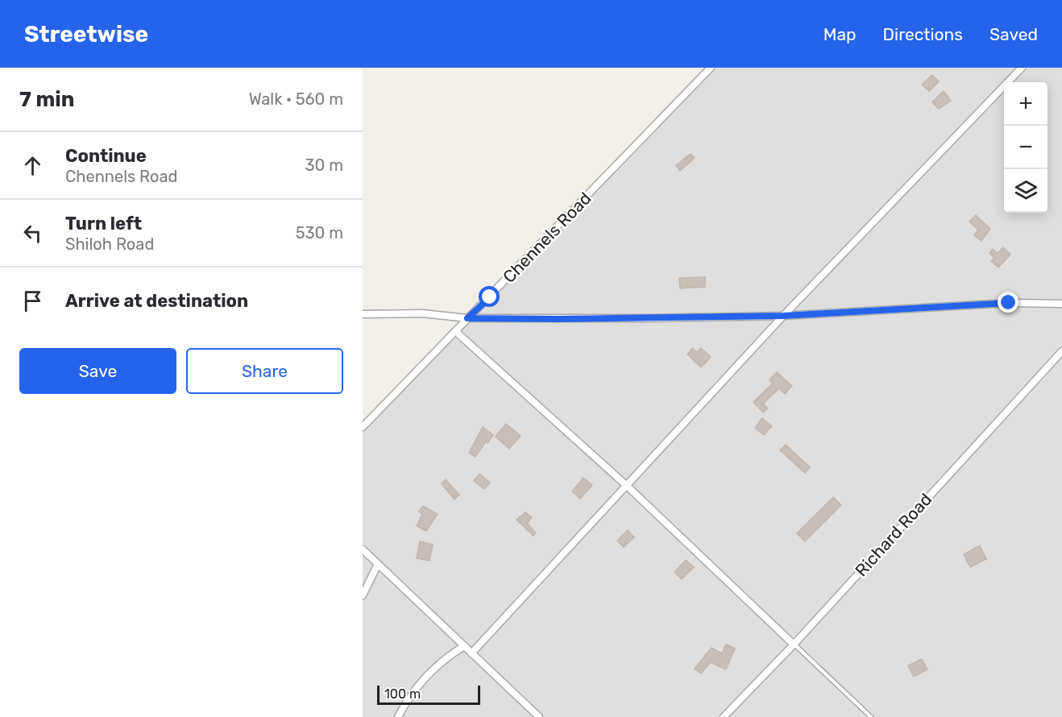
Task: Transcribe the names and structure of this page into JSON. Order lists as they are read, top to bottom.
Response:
{
  "streets": {
    "street": ["Chennels Road", "Richard Road"]
  },
  "scale_bar": "100 m",
  "page": {
    "header": "Streetwise",
    "nav": ["Map", "Directions", "Saved"],
    "heading": ["7 min", "Walk · 560 m"],
    "map_buttons": ["+", "−"],
    "list": [
      ["Continue", "Chennels Road", "30 m"],
      ["Turn left", "Shiloh Road", "530 m"],
      "Arrive at destination"
    ],
    "buttons": ["Save", "Share"],
    "scale": "100 m"
  }
}
